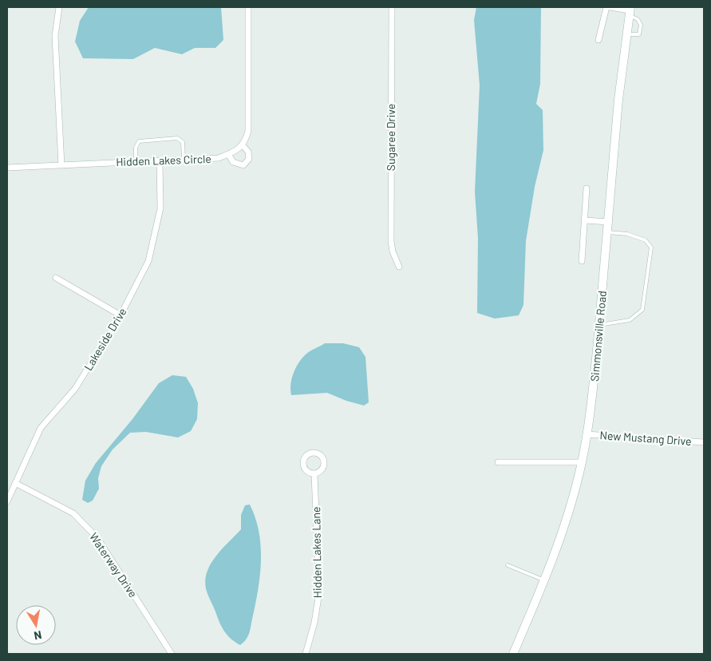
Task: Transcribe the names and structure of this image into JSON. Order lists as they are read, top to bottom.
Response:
{
  "streets": {
    "street": [
      "Sugaree Drive",
      "Hidden Lakes Circle",
      "Simmonsville Road",
      "Lakeside Drive",
      "New Mustang Drive",
      "Hidden Lakes Lane",
      "Waterway Drive"
    ]
  },
  "crossings": [
    ["Hidden Lakes Circle", "Lakeside Drive"],
    ["Simmonsville Road", "New Mustang Drive"],
    ["Lakeside Drive", "Waterway Drive"]
  ],
  "north": "bottom"
}
